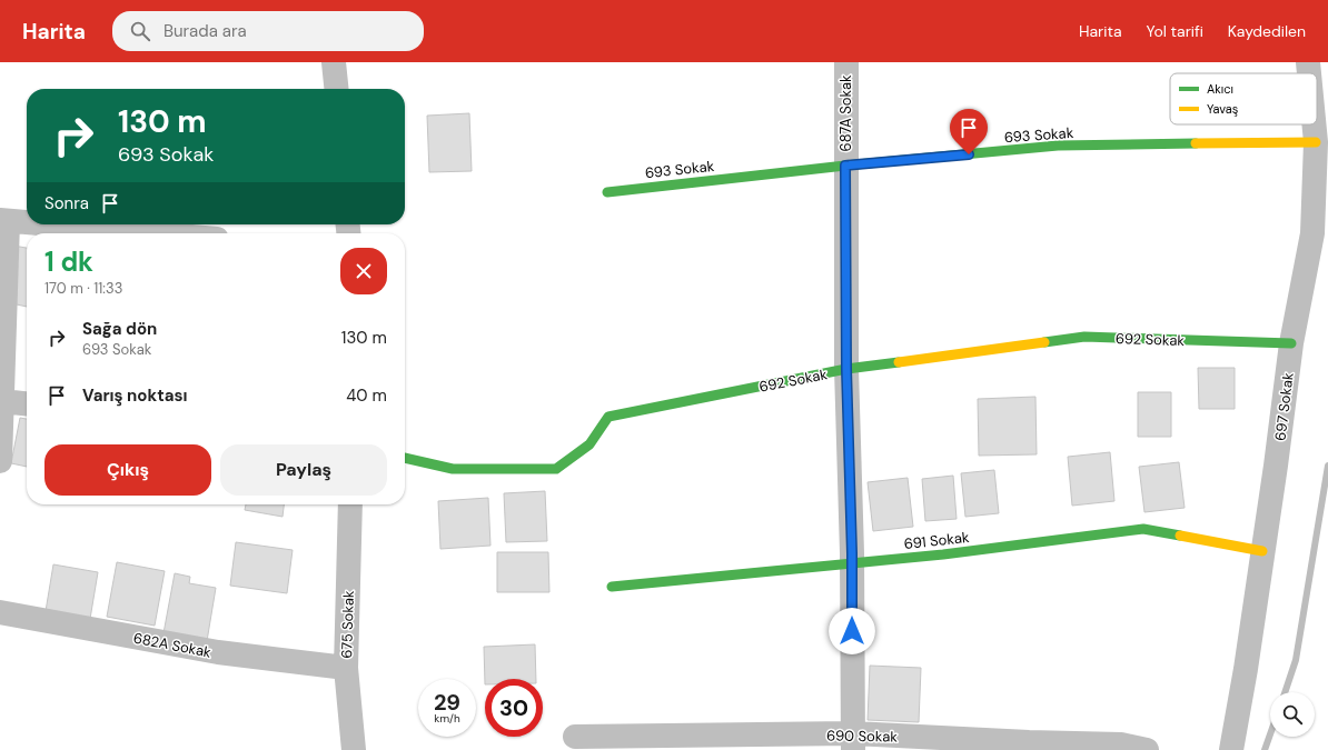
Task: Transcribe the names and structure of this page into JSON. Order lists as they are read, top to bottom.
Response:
{
  "streets": {
    "street": [
      "687A Sokak",
      "693 Sokak",
      "692 Sokak",
      "697 Sokak",
      "691 Sokak",
      "675 Sokak",
      "682A Sokak",
      "690 Sokak"
    ]
  },
  "crossings": [
    ["687A Sokak", "693 Sokak"],
    ["687A Sokak", "692 Sokak"],
    ["687A Sokak", "691 Sokak"],
    ["687A Sokak", "690 Sokak"],
    ["693 Sokak", "697 Sokak"],
    ["692 Sokak", "697 Sokak"],
    ["697 Sokak", "691 Sokak"],
    ["675 Sokak", "682A Sokak"]
  ],
  "legend": ["Akıcı", "Yavaş"],
  "page": {
    "header": "Harita",
    "search": "Burada ara",
    "nav": ["Harita", "Yol tarifi", "Kaydedilen"],
    "turn": ["130 m", "693 Sokak"],
    "then": "Sonra",
    "heading": ["1 dk", "170 m · 11:33"],
    "list": [
      {
        "name": "Sağa dön",
        "note": "693 Sokak",
        "value": "130 m"
      },
      {
        "name": "Varış noktası",
        "value": "40 m"
      }
    ],
    "buttons": ["Çıkış", "Paylaş"],
    "speed": "29 km/h",
    "limit": "30"
  }
}
